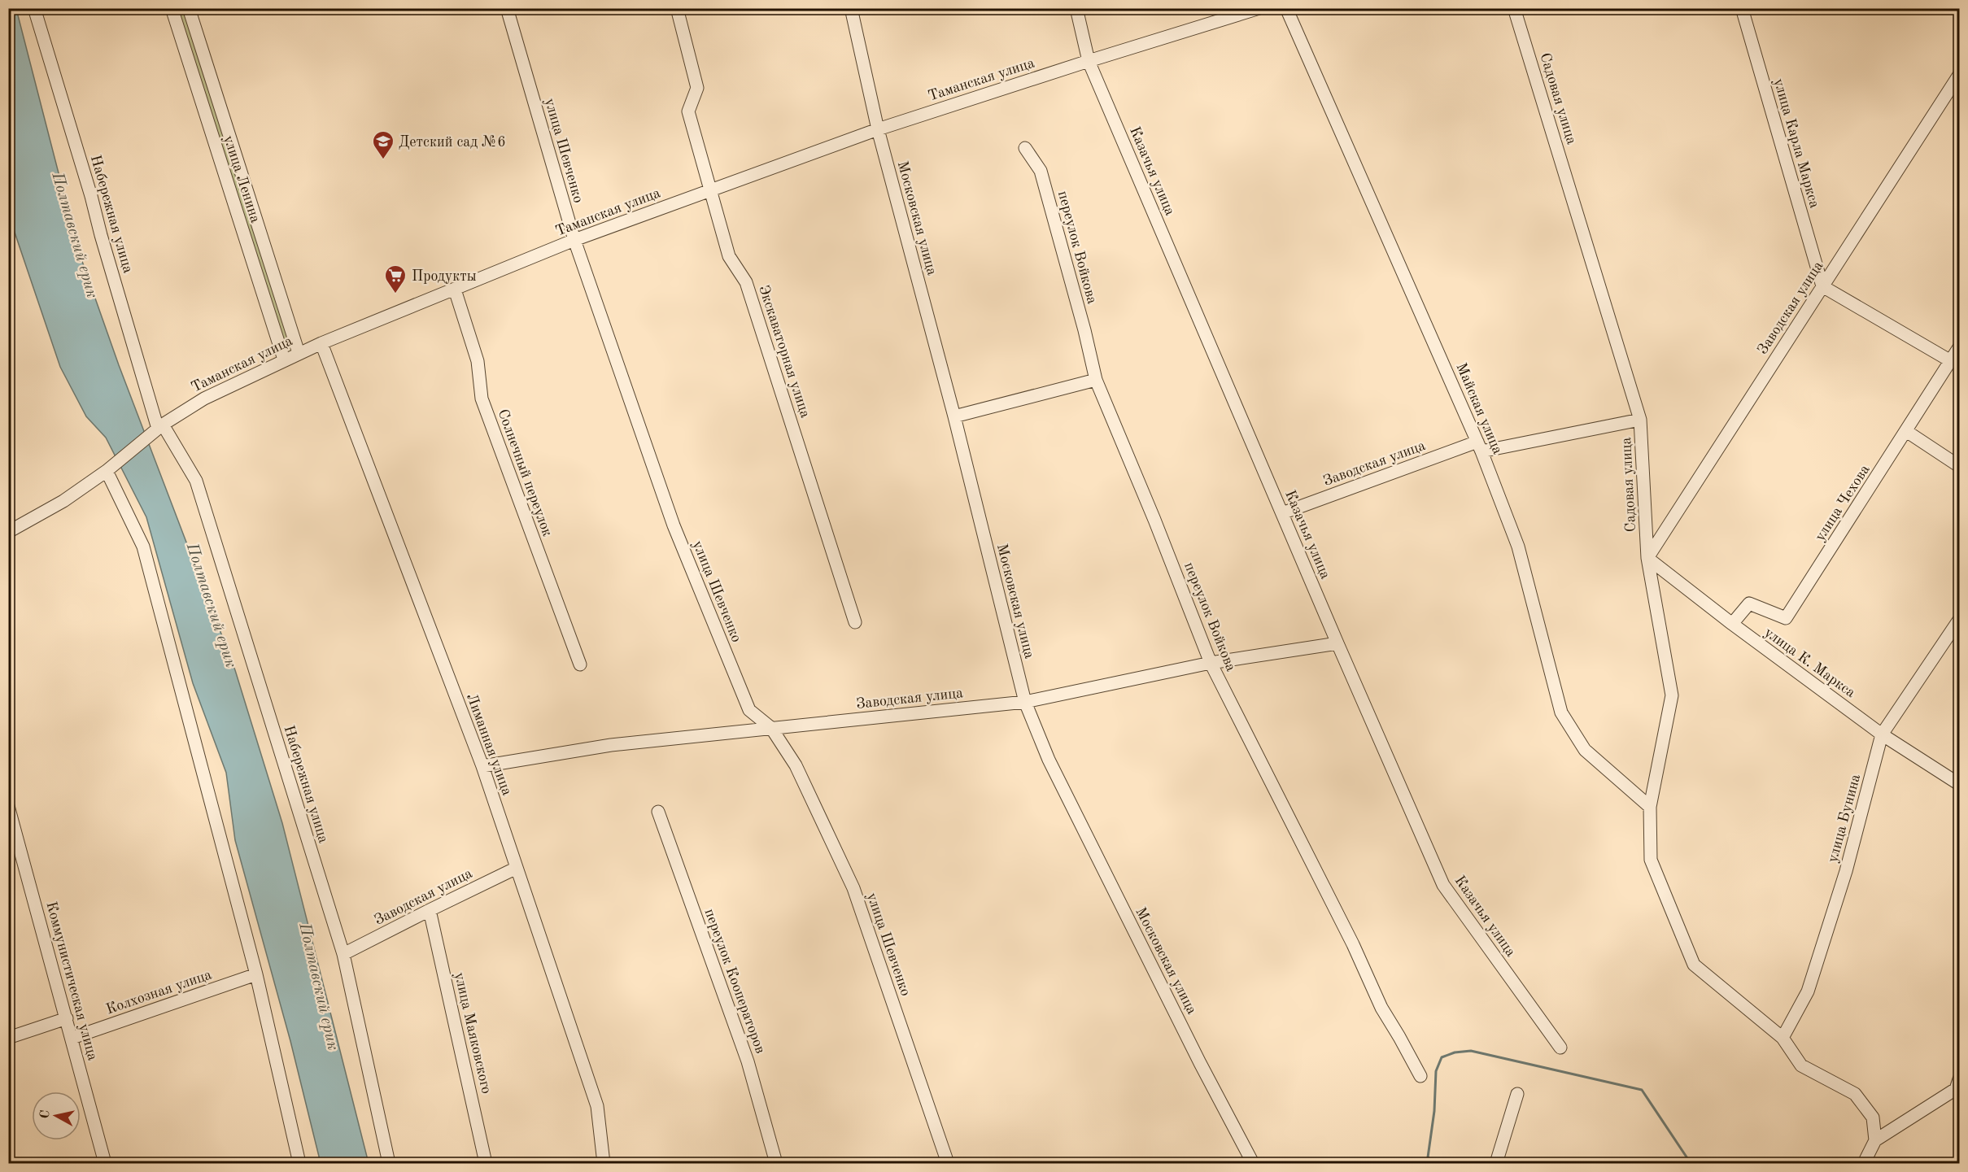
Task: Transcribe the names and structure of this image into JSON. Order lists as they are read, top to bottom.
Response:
{
  "streets": {
    "street": [
      "Таманская улица",
      "Садовая улица",
      "улица Карла Маркса",
      "улица Шевченко",
      "Казачья улица",
      "улица Ленина",
      "Набережная улица",
      "Московская улица",
      "переулок Войкова",
      "Заводская улица",
      "Экскаваторная улица",
      "Майская улица",
      "Солнечный переулок",
      "улица Чехова",
      "улица К. Маркса",
      "Лиманная улица",
      "улица Бунина",
      "Коммунистическая улица",
      "переулок Кооператоров",
      "Колхозная улица",
      "улица Маяковского"
    ]
  },
  "crossings": [
    ["Таманская улица", "улица Шевченко"],
    ["Таманская улица", "Казачья улица"],
    ["Таманская улица", "улица Ленина"],
    ["Таманская улица", "Набережная улица"],
    ["Таманская улица", "Московская улица"],
    ["Таманская улица", "Экскаваторная улица"],
    ["Таманская улица", "Солнечный переулок"],
    ["Таманская улица", "Лиманная улица"],
    ["Садовая улица", "Заводская улица"],
    ["Садовая улица", "Майская улица"],
    ["Садовая улица", "улица К. Маркса"],
    ["Садовая улица", "улица Бунина"],
    ["улица Карла Маркса", "Заводская улица"],
    ["улица Шевченко", "Заводская улица"],
    ["Казачья улица", "Заводская улица"],
    ["Набережная улица", "Заводская улица"],
    ["Московская улица", "Заводская улица"],
    ["переулок Войкова", "Заводская улица"],
    ["Заводская улица", "Майская улица"],
    ["Заводская улица", "улица К. Маркса"],
    ["Заводская улица", "Лиманная улица"],
    ["Заводская улица", "улица Маяковского"],
    ["улица Чехова", "улица К. Маркса"],
    ["улица К. Маркса", "улица Бунина"],
    ["Коммунистическая улица", "Колхозная улица"]
  ],
  "water": ["Полтавский ерик"],
  "places": {
    "school or university": ["Детский сад №6"],
    "supermarket": ["Продукты"]
  },
  "north": "left"
}
